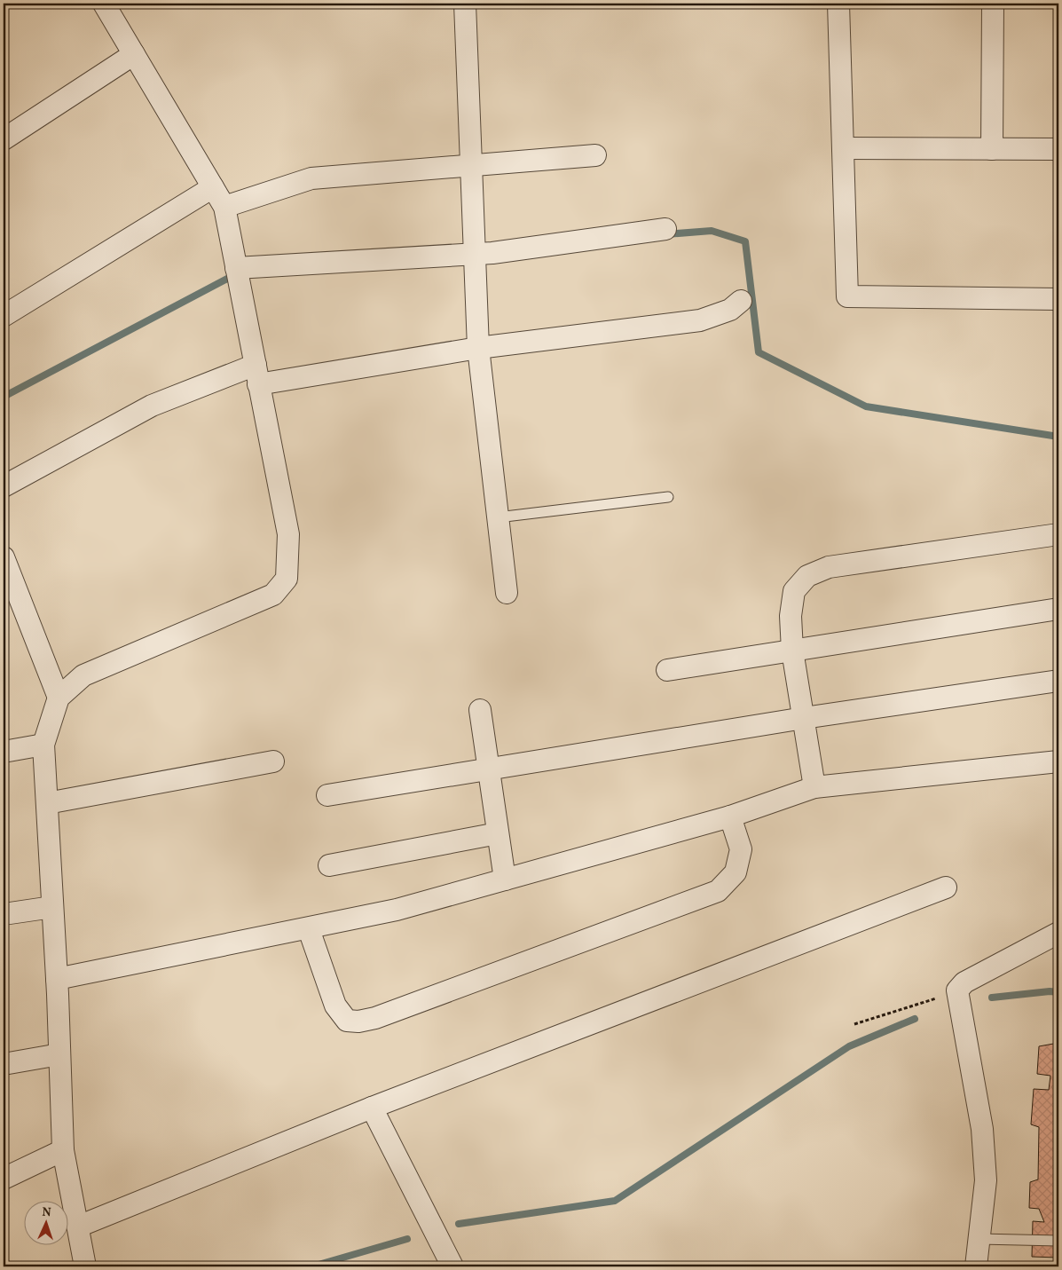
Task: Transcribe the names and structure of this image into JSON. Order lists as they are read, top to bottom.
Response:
{
  "north": "top"
}
